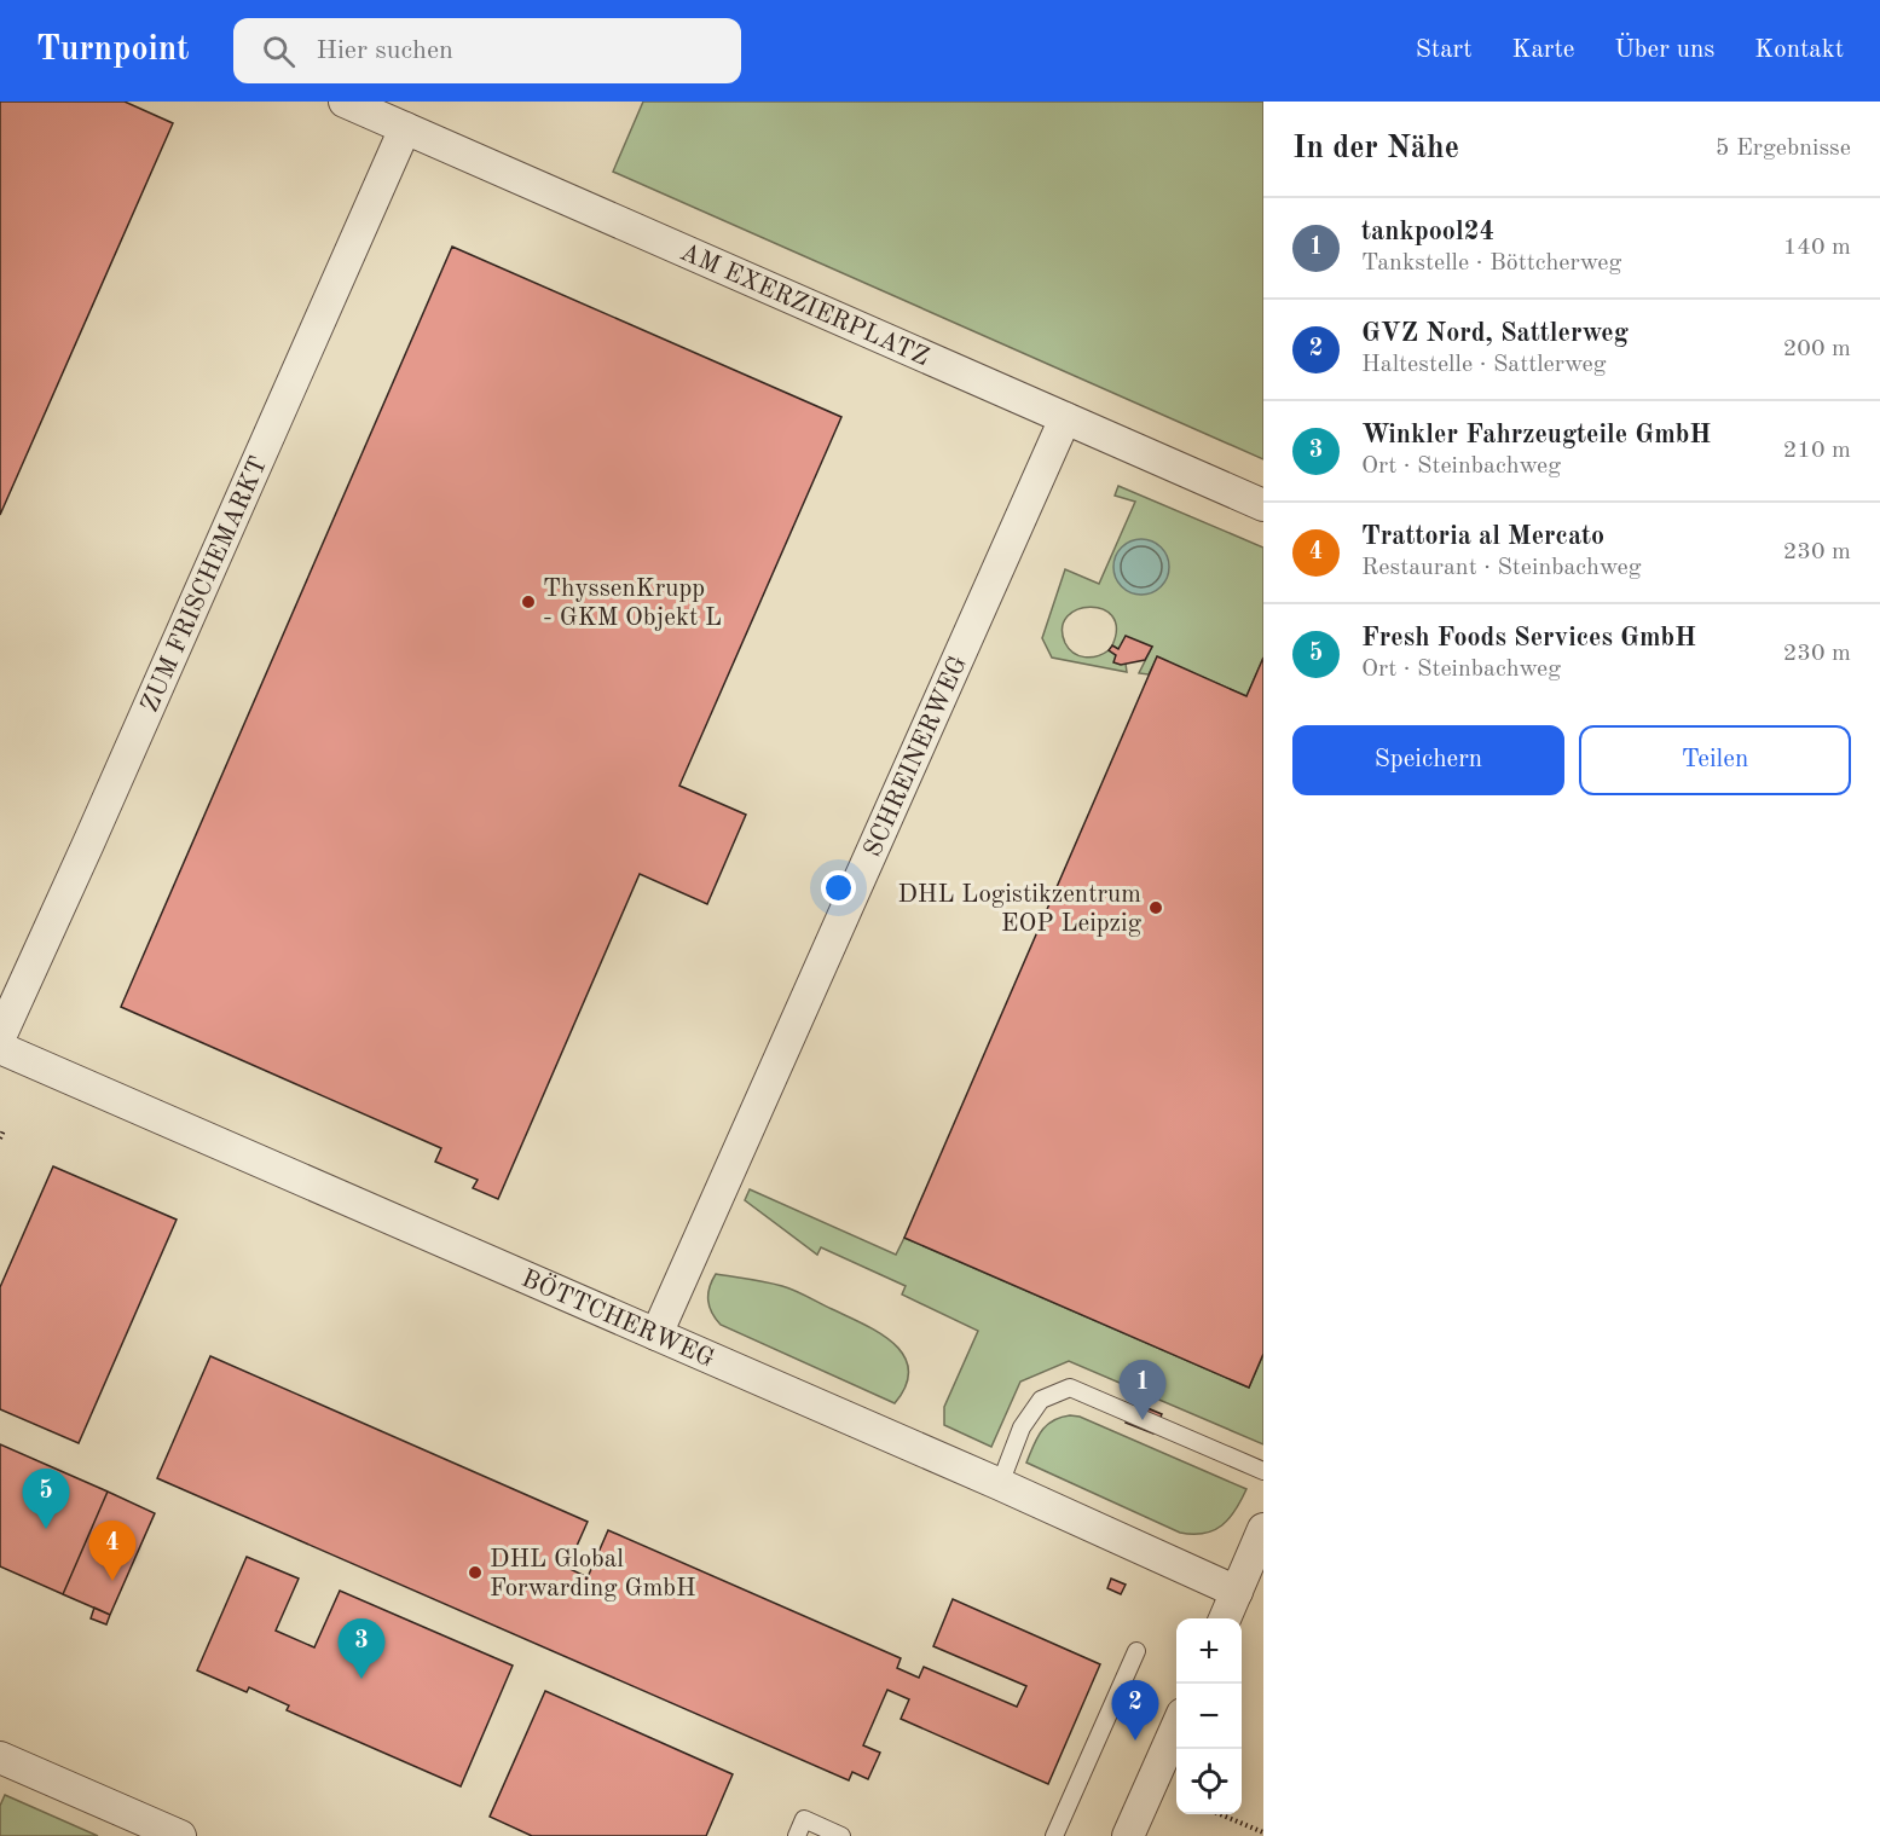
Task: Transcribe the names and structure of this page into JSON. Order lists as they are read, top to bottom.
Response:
{
  "streets": {
    "street": [
      "AM EXERZIERPLATZ",
      "ZUM FRISCHEMARKT",
      "SCHREINERWEG",
      "BÖTTCHERWEG"
    ]
  },
  "crossings": [
    ["AM EXERZIERPLATZ", "ZUM FRISCHEMARKT"],
    ["AM EXERZIERPLATZ", "SCHREINERWEG"],
    ["SCHREINERWEG", "BÖTTCHERWEG"]
  ],
  "places": ["ThyssenKrupp - GKM Objekt L", "DHL Logistikzentrum EOP Leipzig", "DHL Global Forwarding GmbH"],
  "page": {
    "header": "Turnpoint",
    "search": "Hier suchen",
    "nav": [
      "Start",
      "Karte",
      "Über uns",
      "Kontakt"
    ],
    "heading": ["In der Nähe", "5 Ergebnisse"],
    "list": [
      {
        "mark": "1",
        "name": "tankpool24",
        "note": "Tankstelle · Böttcherweg",
        "value": "140 m"
      },
      {
        "mark": "2",
        "name": "GVZ Nord, Sattlerweg",
        "note": "Haltestelle · Sattlerweg",
        "value": "200 m"
      },
      {
        "mark": "3",
        "name": "Winkler Fahrzeugteile GmbH",
        "note": "Ort · Steinbachweg",
        "value": "210 m"
      },
      {
        "mark": "4",
        "name": "Trattoria al Mercato",
        "note": "Restaurant · Steinbachweg",
        "value": "230 m"
      },
      {
        "mark": "5",
        "name": "Fresh Foods Services GmbH",
        "note": "Ort · Steinbachweg",
        "value": "230 m"
      }
    ],
    "buttons": ["Speichern", "Teilen"],
    "pins": [
      "1",
      "5",
      "4",
      "3",
      "2"
    ],
    "map_buttons": ["+", "−"]
  }
}
